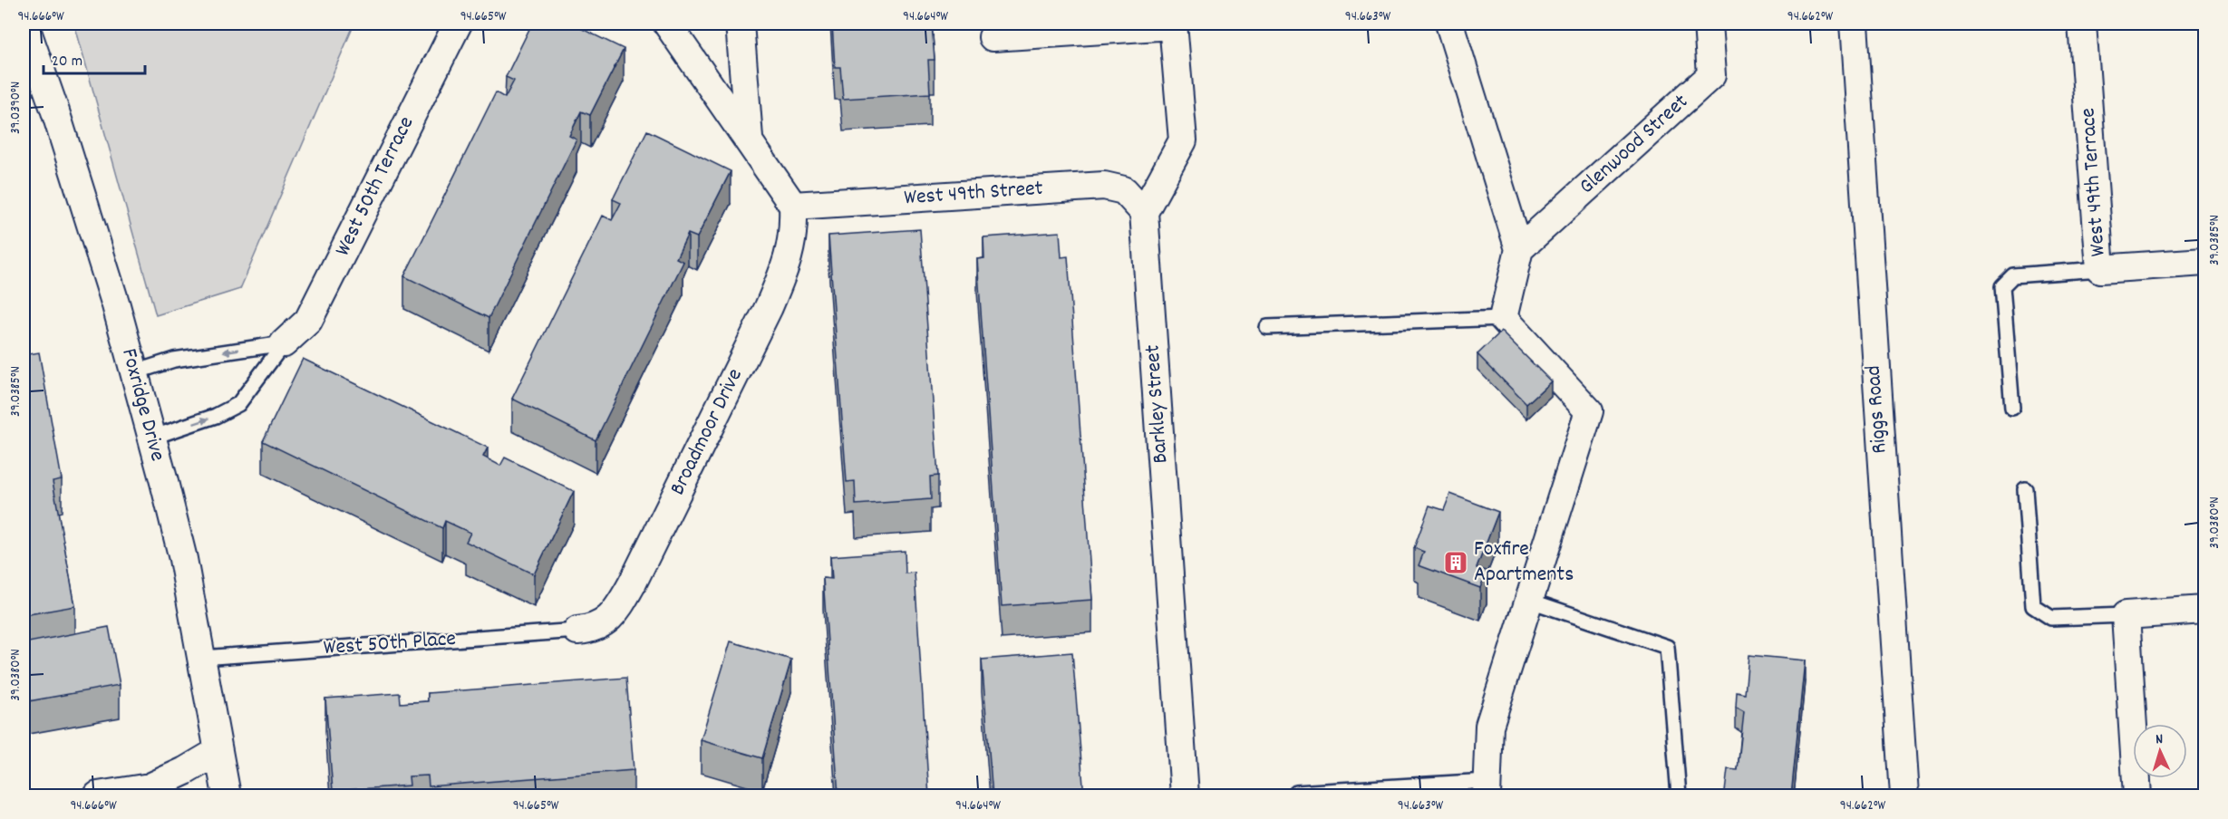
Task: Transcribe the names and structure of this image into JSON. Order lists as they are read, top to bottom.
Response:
{
  "streets": {
    "street": [
      "Glenwood Street",
      "West 49th Terrace",
      "West 50th Terrace",
      "West 49th Street",
      "Barkley Street",
      "Foxridge Drive",
      "Riggs Road",
      "Broadmoor Drive"
    ],
    "lane": ["West 50th Place"]
  },
  "crossings": [
    ["West 49th Street", "Barkley Street"],
    ["West 49th Street", "Broadmoor Drive"],
    ["Foxridge Drive", "West 50th Place"],
    ["Broadmoor Drive", "West 50th Place"]
  ],
  "places": {
    "building": ["Foxfire Apartments"]
  },
  "scale_bar": "20 m",
  "north": "top",
  "coordinates": [
    "94.666°W",
    "94.665°W",
    "94.664°W",
    "94.663°W",
    "94.662°W",
    "39.0390°N",
    "39.0385°N",
    "39.0380°N"
  ]
}
